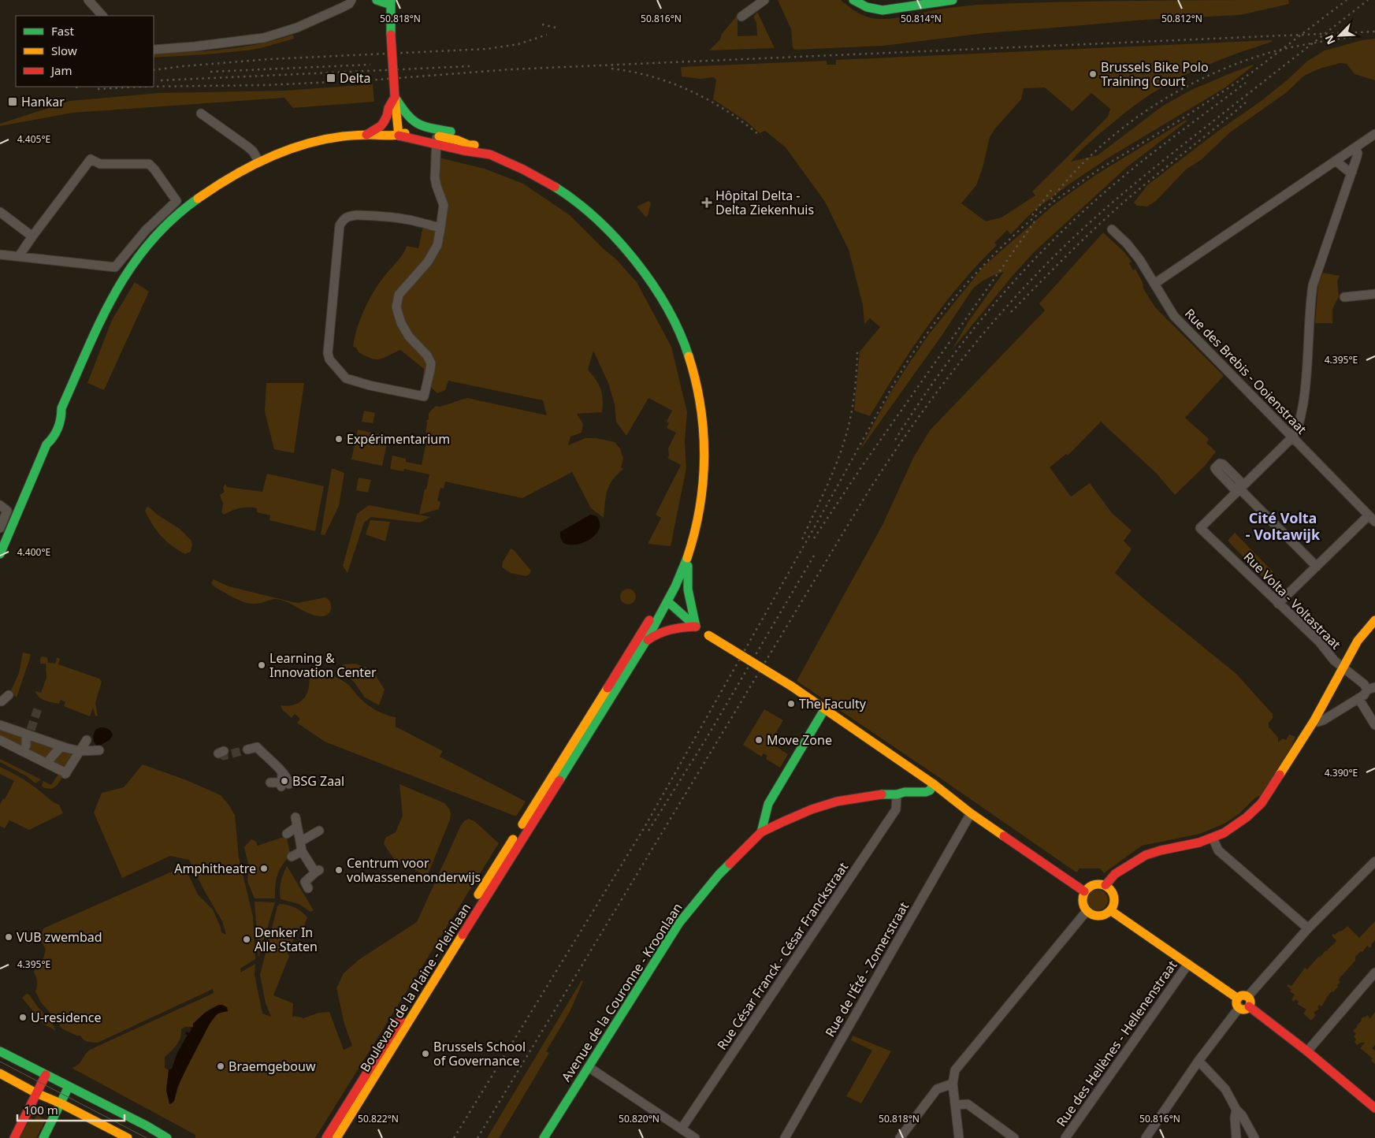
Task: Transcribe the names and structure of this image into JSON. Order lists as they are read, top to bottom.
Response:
{
  "streets": {
    "main road": ["Boulevard de la Plaine - Pleinlaan", "Avenue de la Couronne - Kroonlaan"],
    "street": [
      "Rue des Brebis - Ooienstraat",
      "Rue Volta - Voltastraat",
      "Rue César Franck - César Franckstraat",
      "Rue de l'Été - Zomerstraat",
      "Rue des Hellènes - Hellenenstraat"
    ]
  },
  "crossings": [
    ["Rue César Franck - César Franckstraat", "Avenue de la Couronne - Kroonlaan"]
  ],
  "districts": ["Cité Volta - Voltawijk"],
  "places": {
    "other": [
      "Brussels Bike Polo Training Court",
      "Expérimentarium",
      "Learning & Innovation Center",
      "The Faculty",
      "Move Zone",
      "BSG Zaal",
      "Amphitheatre",
      "Centrum voor volwassenenonderwijs",
      "VUB zwembad",
      "Denker In Alle Staten",
      "U-residence",
      "Brussels School of Governance",
      "Braemgebouw"
    ],
    "transit": ["Delta", "Hankar"],
    "health": ["Hôpital Delta - Delta Ziekenhuis"]
  },
  "legend": ["Fast", "Slow", "Jam"],
  "scale_bar": "100 m",
  "north": "bottom left",
  "coordinates": [
    "50.812°N",
    "50.818°N",
    "50.816°N",
    "50.814°N",
    "4.405°E",
    "4.395°E",
    "4.400°E",
    "4.390°E",
    "50.822°N",
    "50.820°N"
  ]
}
